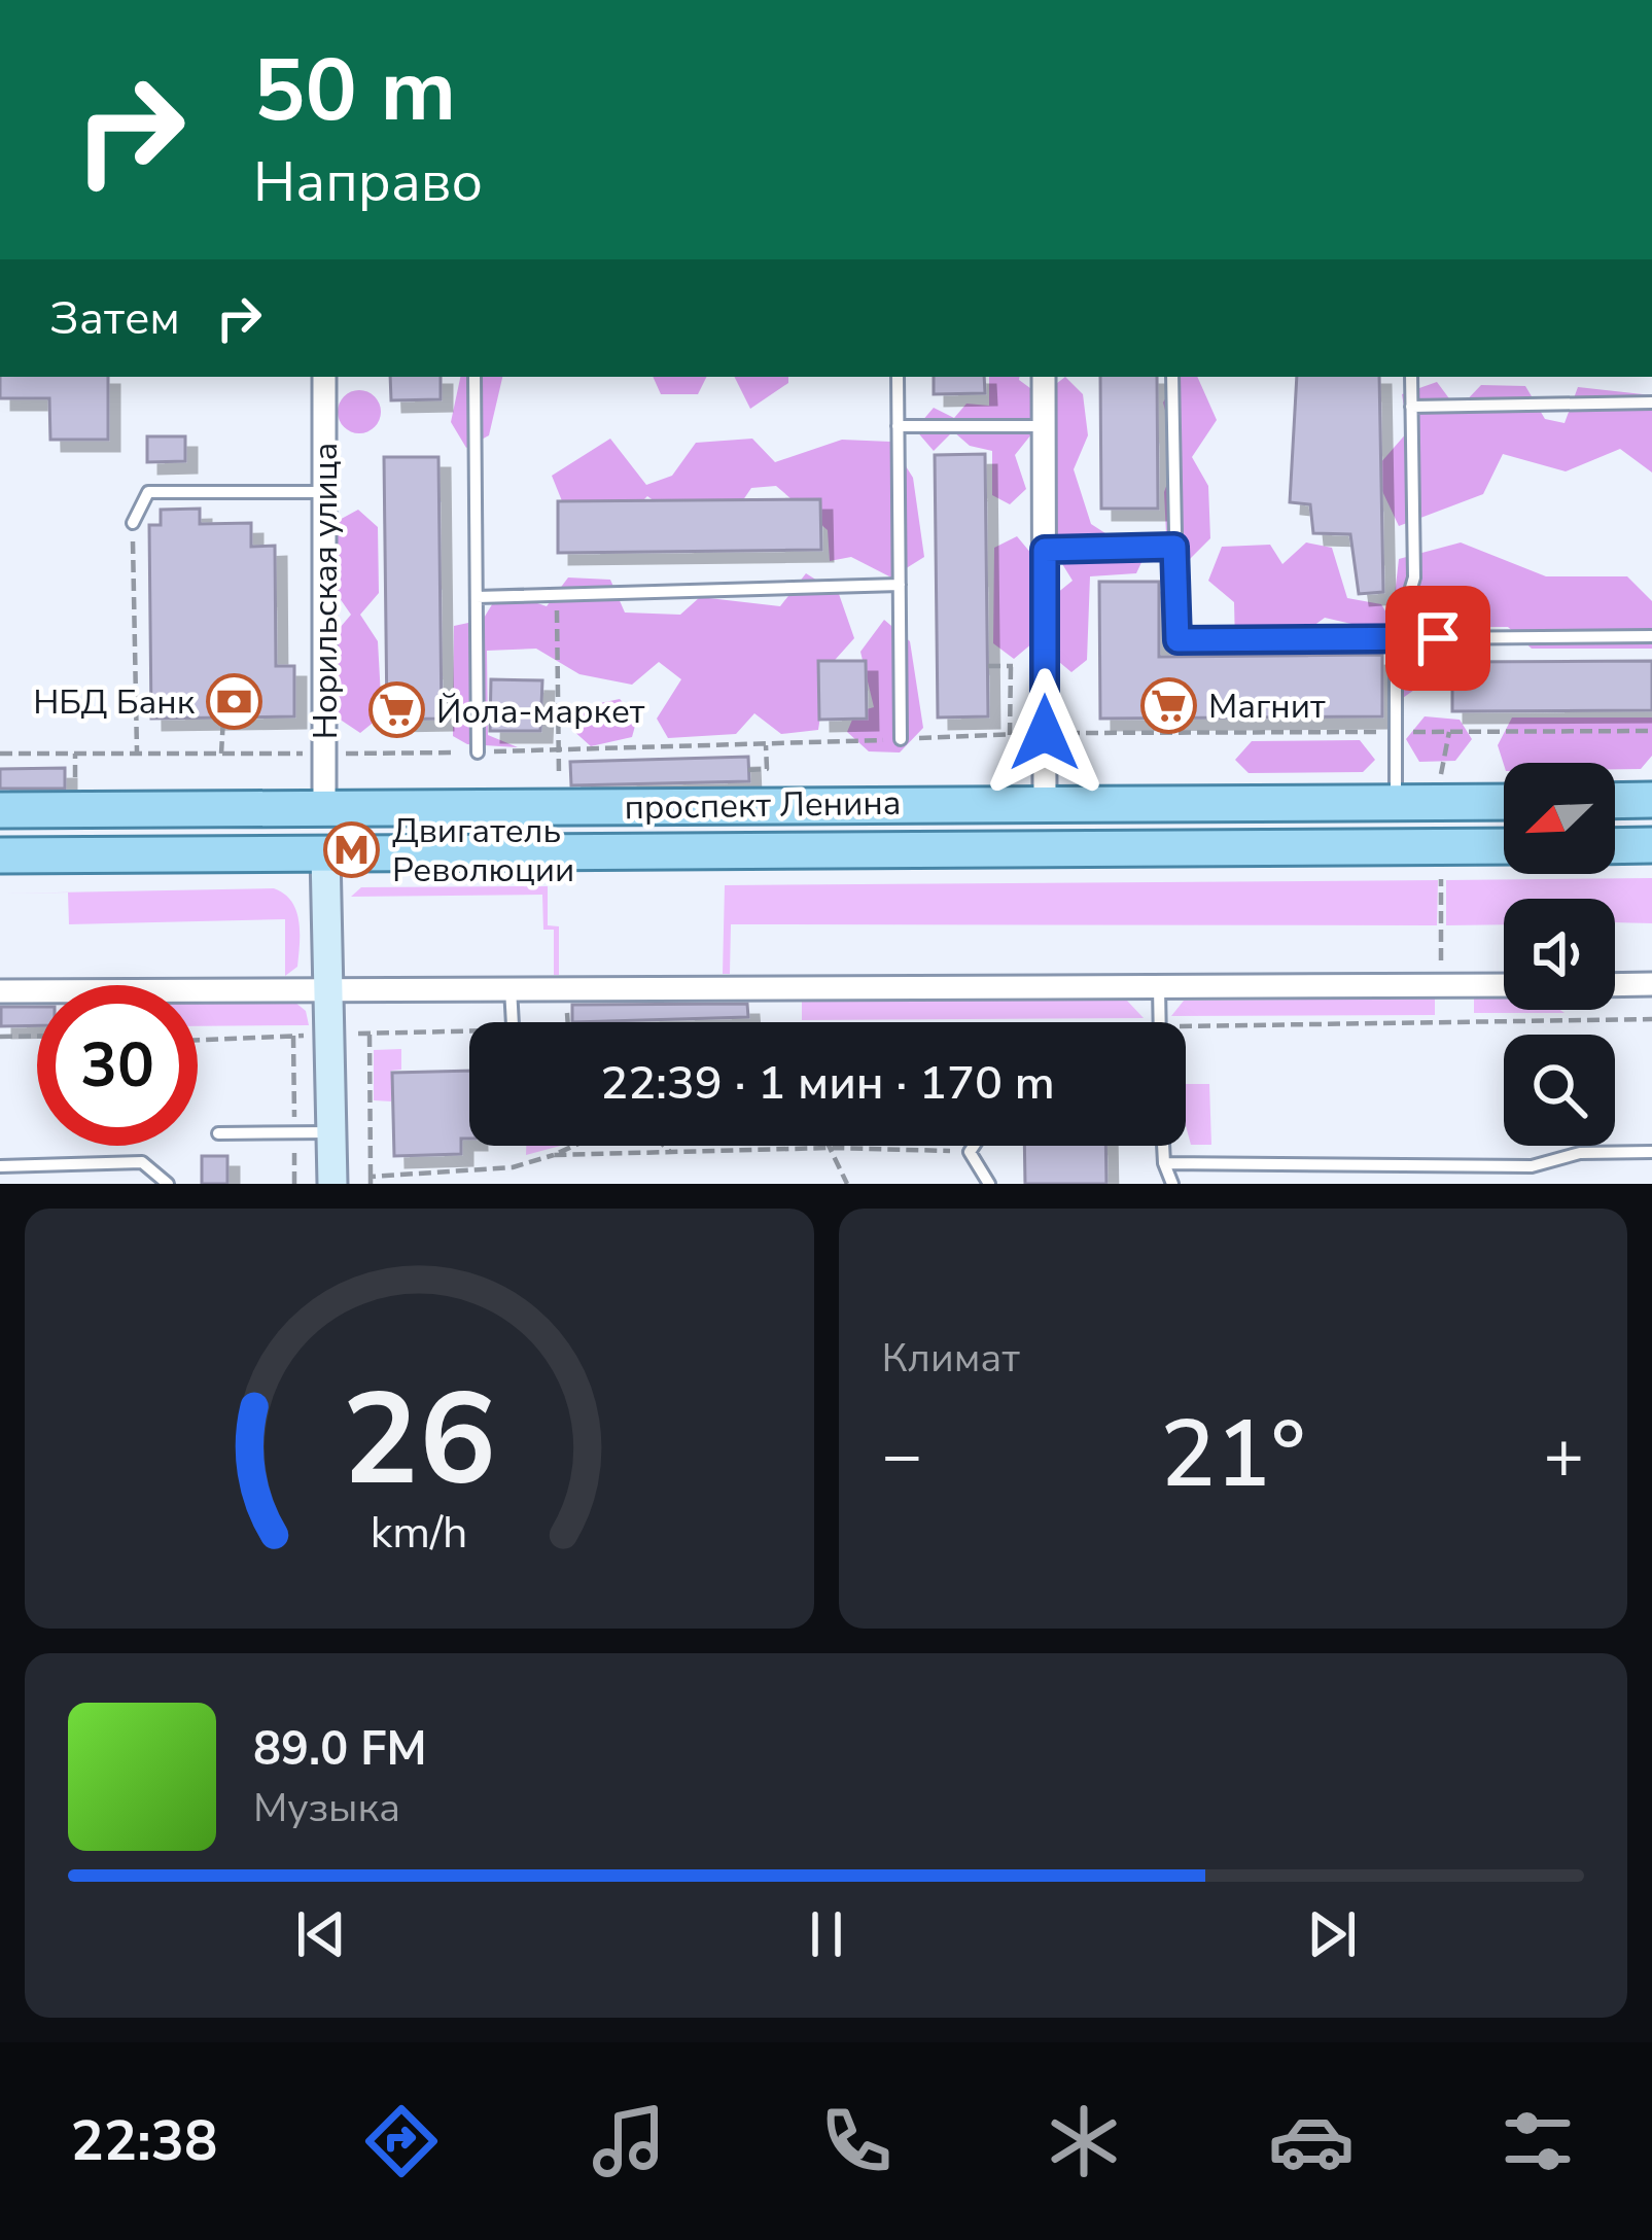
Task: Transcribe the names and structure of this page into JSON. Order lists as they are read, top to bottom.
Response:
{
  "streets": {
    "main road": ["проспект Ленина"],
    "street": ["Норильская улица"]
  },
  "crossings": [
    ["Норильская улица", "проспект Ленина"]
  ],
  "places": {
    "bank": ["НБД Банк"],
    "supermarket": ["Магнит", "Йола-маркет"],
    "metro station": ["Двигатель Революции"]
  },
  "north": "bottom left",
  "page": {
    "turn": ["50 m", "Направо"],
    "then": "Затем",
    "limit": "30",
    "trip": "22:39 · 1 мин · 170 m",
    "tile": "Климат",
    "heat": ["−", "21°", "+"],
    "song": ["89.0 FM", "Музыка"],
    "tabs": "22:38",
    "gauge": ["26", "km/h"]
  }
}
